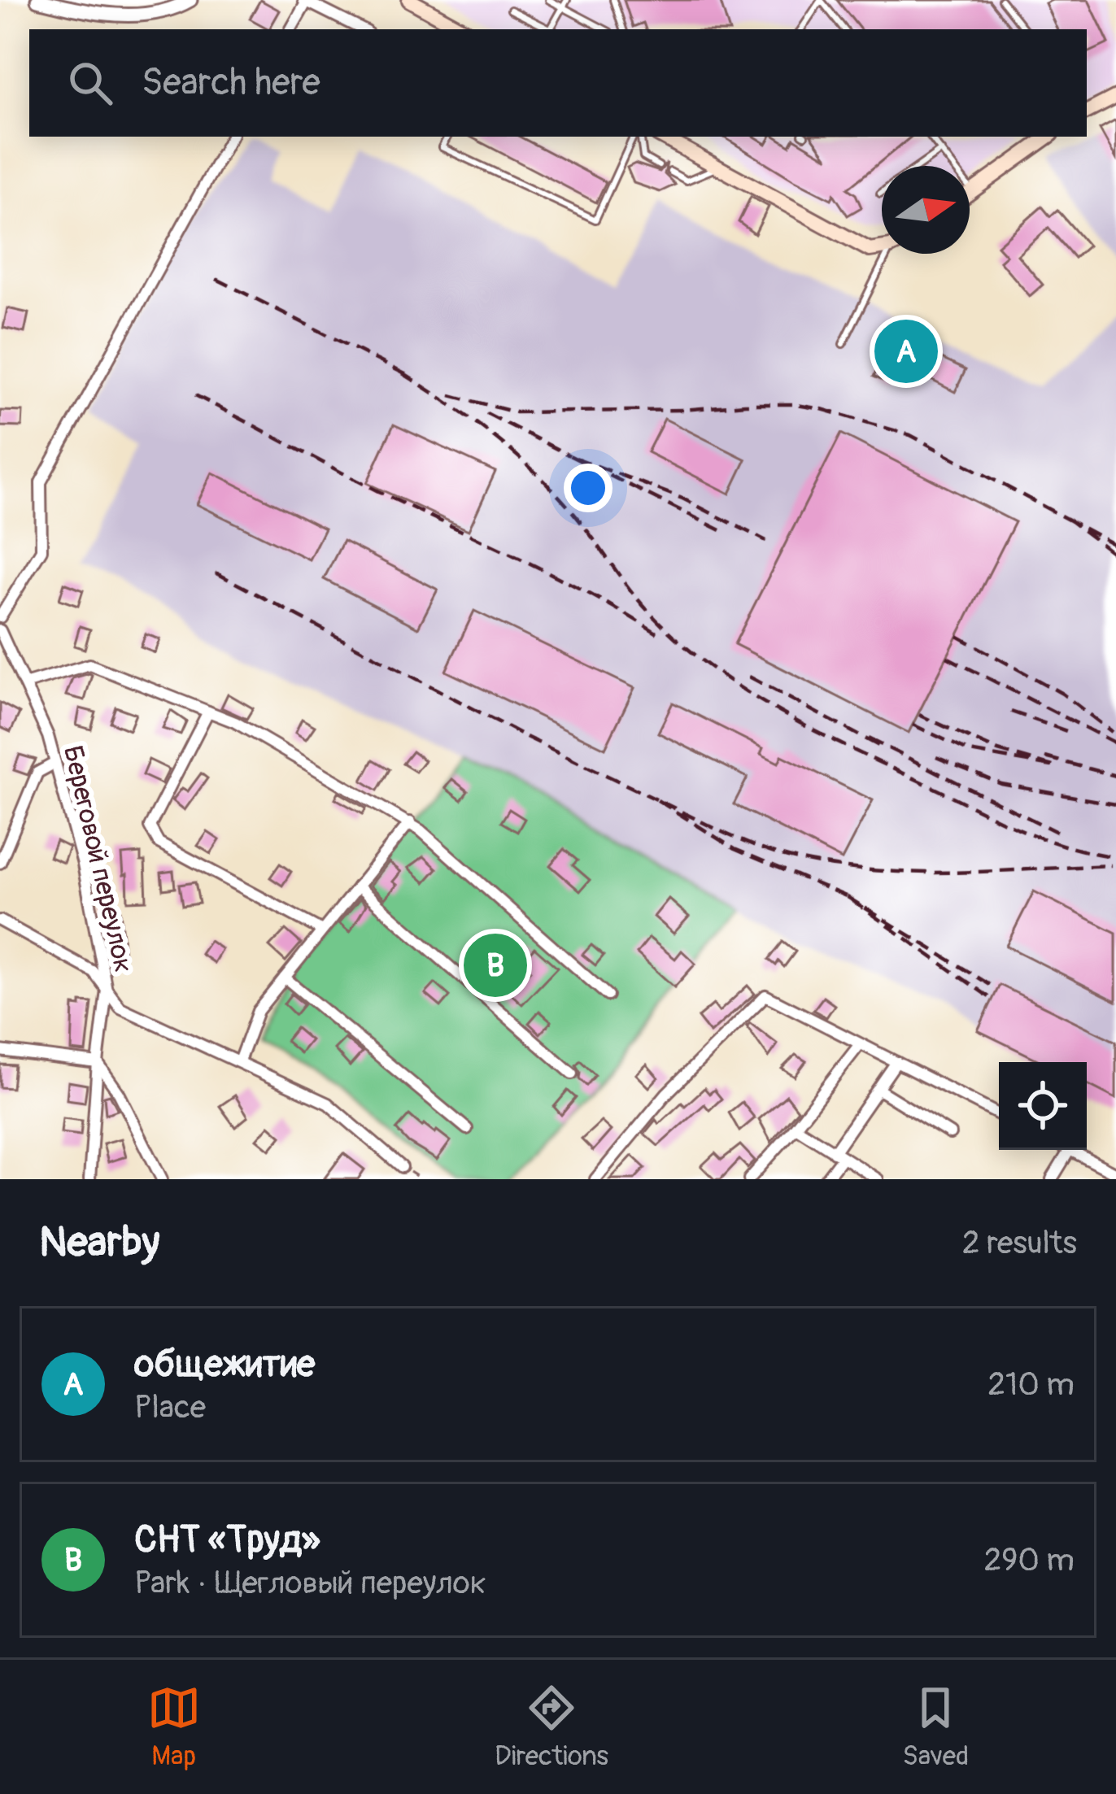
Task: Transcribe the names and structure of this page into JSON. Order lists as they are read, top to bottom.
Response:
{
  "streets": {
    "street": ["Береговой переулок"]
  },
  "north": "right",
  "page": {
    "search": "Search here",
    "pins": ["A", "B"],
    "heading": ["Nearby", "2 results"],
    "list": [
      {
        "mark": "A",
        "name": "общежитие",
        "note": "Place",
        "value": "210 m"
      },
      {
        "mark": "B",
        "name": "СНТ «Труд»",
        "note": "Park · Щегловый переулок",
        "value": "290 m"
      }
    ],
    "nav": ["Map", "Directions", "Saved"]
  }
}
